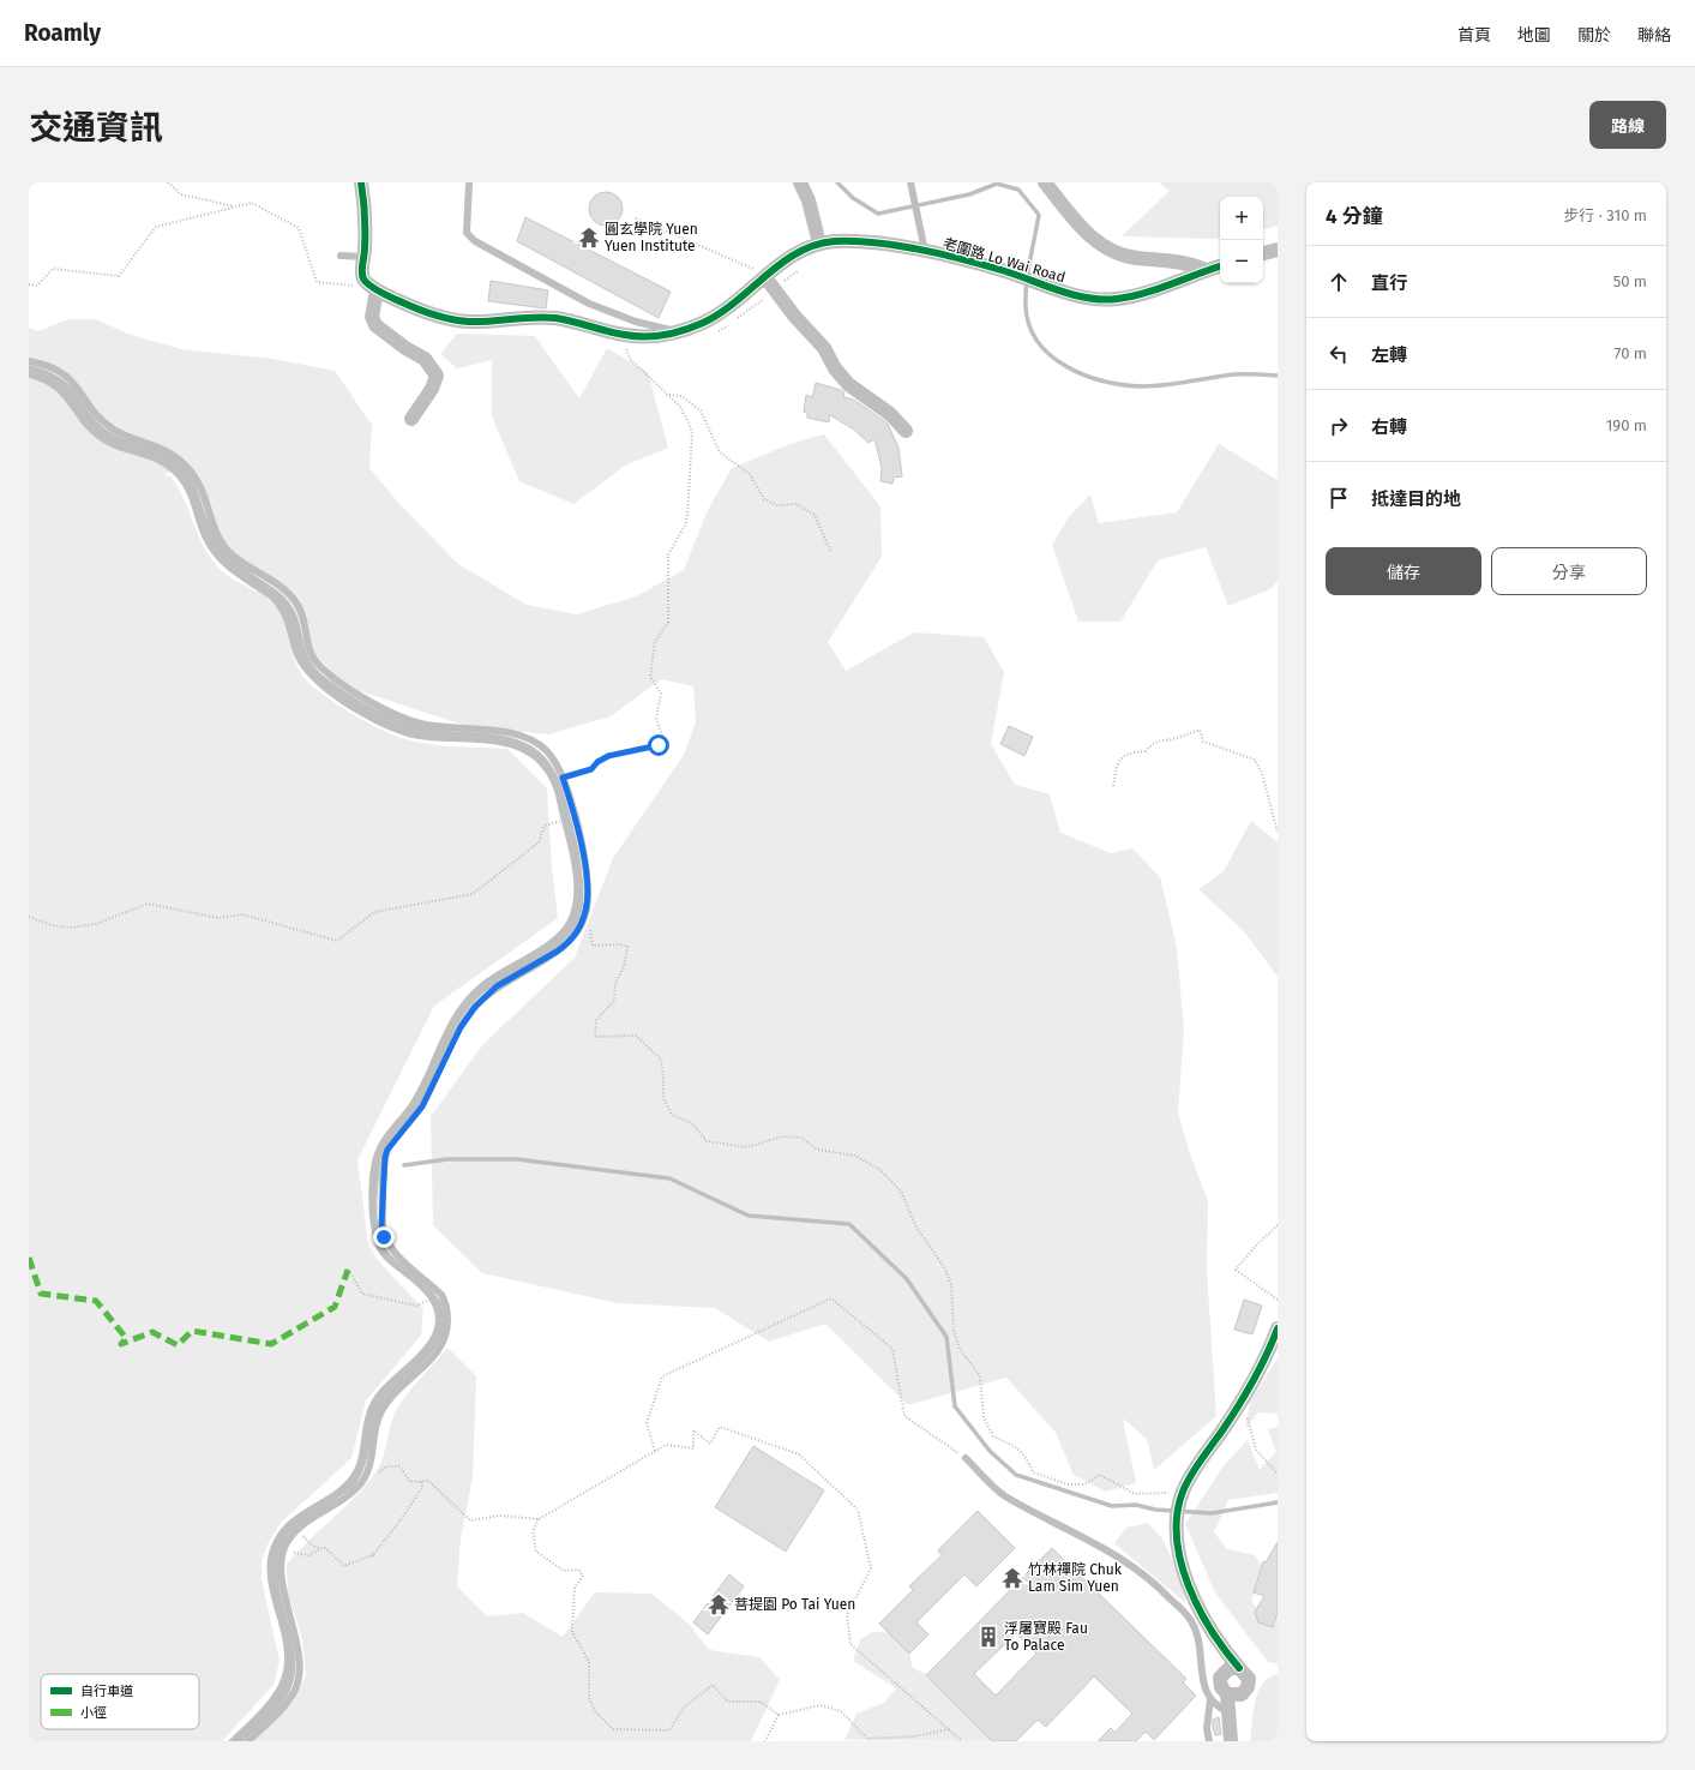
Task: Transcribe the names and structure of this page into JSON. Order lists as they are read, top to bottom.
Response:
{
  "streets": {
    "street": ["老圍路 Lo Wai Road"]
  },
  "places": {
    "temple": ["圓玄學院 Yuen Yuen Institute", "竹林禪院 Chuk Lam Sim Yuen", "菩提園 Po Tai Yuen"],
    "building": ["浮屠寶殿 Fau To Palace"]
  },
  "legend": ["自行車道", "小徑"],
  "page": {
    "header": "Roamly",
    "nav": [
      "首頁",
      "地圖",
      "關於",
      "聯絡"
    ],
    "title": "交通資訊",
    "buttons": [
      "路線",
      ["儲存", "分享"]
    ],
    "heading": ["4 分鐘", "步行 · 310 m"],
    "map_buttons": ["+", "−"],
    "list": [
      ["直行", "50 m"],
      ["左轉", "70 m"],
      ["右轉", "190 m"],
      "抵達目的地"
    ]
  }
}
